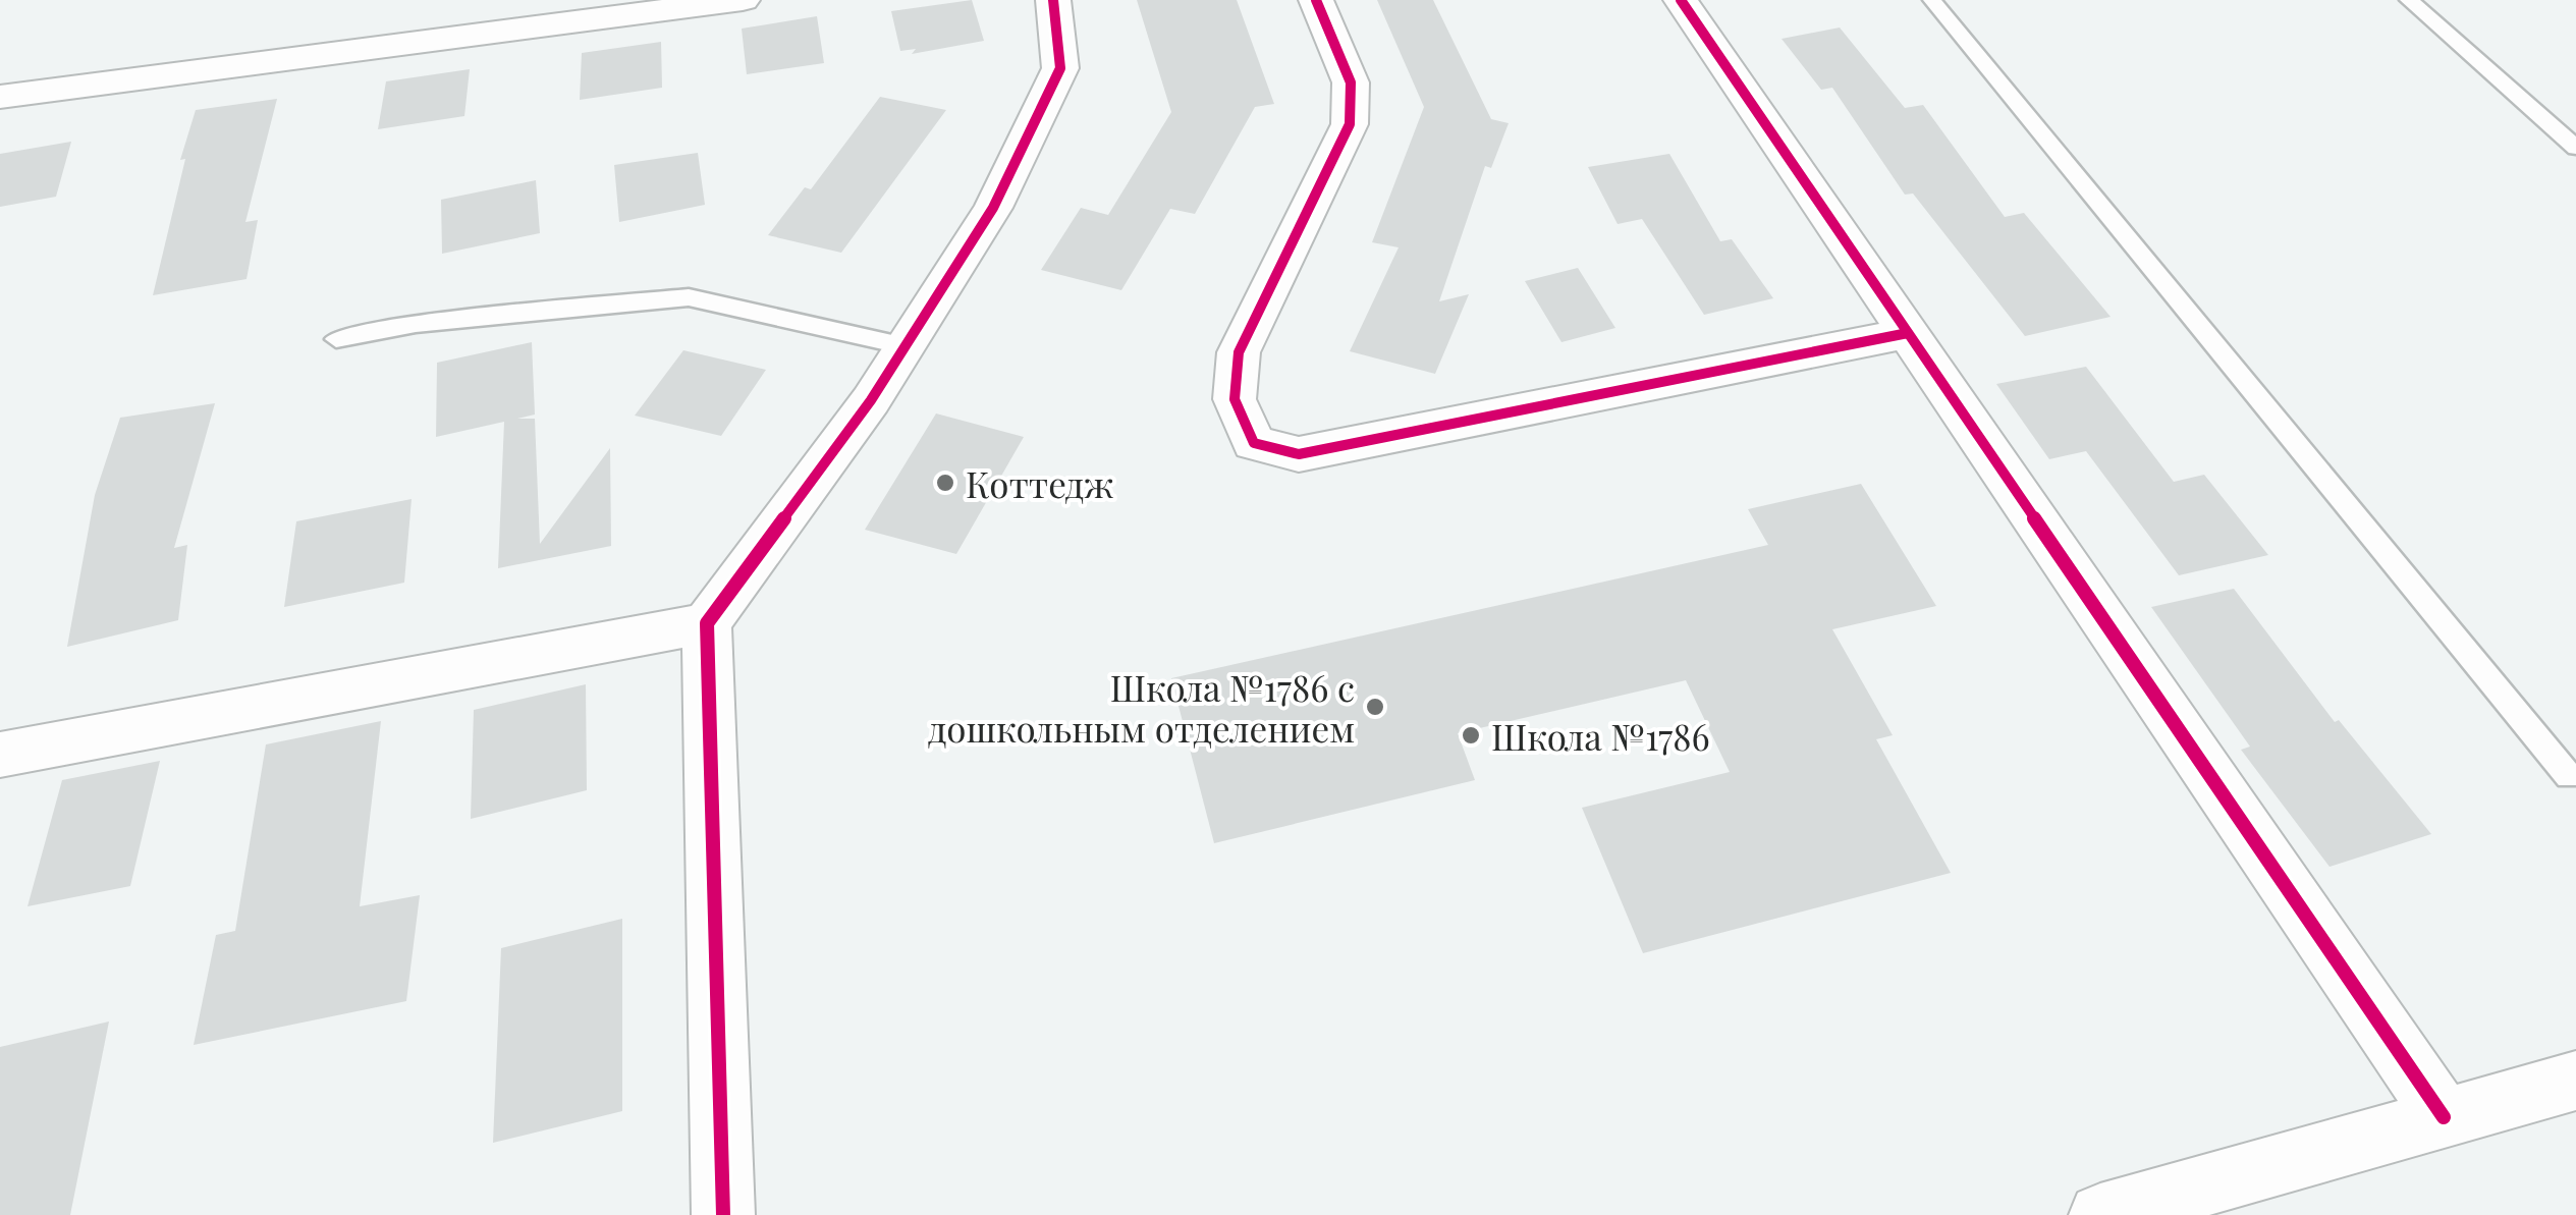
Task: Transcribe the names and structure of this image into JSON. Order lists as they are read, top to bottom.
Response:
{
  "places": ["Коттедж", "Школа №1786 с дошкольным отделением", "Школа №1786"]
}
